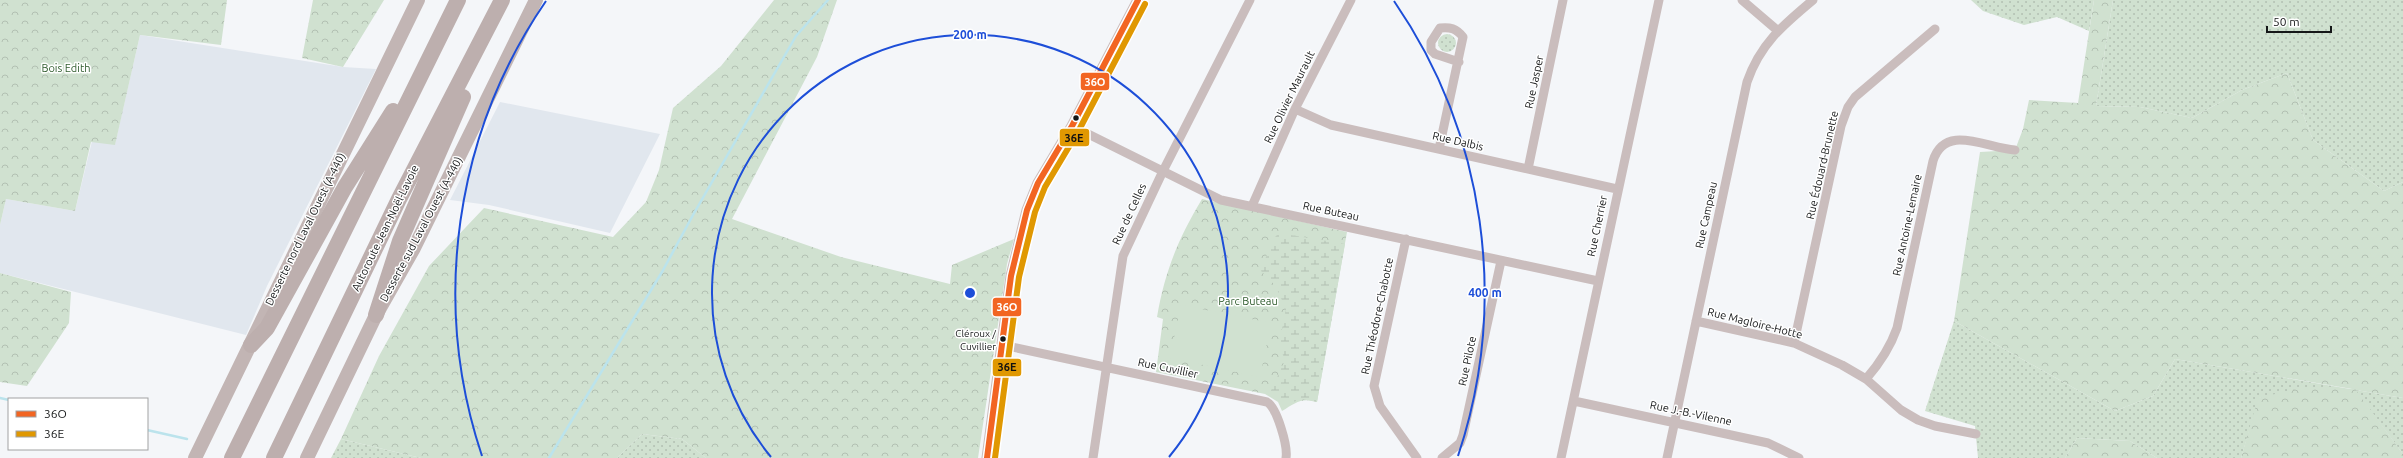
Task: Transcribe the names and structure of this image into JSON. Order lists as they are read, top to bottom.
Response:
{
  "streets": {
    "highway": ["Autoroute Jean-Noël-Lavoie"],
    "main road": ["Desserte nord Laval Ouest (A-440)", "Desserte sud Laval Ouest (A-440)"],
    "street": [
      "Rue Jasper",
      "Rue Olivier Maurault",
      "Rue Dalbis",
      "Rue Édouard-Brunette",
      "Rue Buteau",
      "Rue de Celles",
      "Rue Campeau",
      "Rue Antoine-Lemaire",
      "Rue Cherrier",
      "Rue Théodore-Chabotte",
      "Rue Magloire-Hotte",
      "Rue Pilote",
      "Rue Cuvillier",
      "Rue J.-B.-Vilenne"
    ]
  },
  "crossings": [
    ["Rue Jasper", "Rue Dalbis"],
    ["Rue Olivier Maurault", "Rue Dalbis"],
    ["Rue Olivier Maurault", "Rue Buteau"],
    ["Rue Dalbis", "Rue Cherrier"],
    ["Rue Édouard-Brunette", "Rue Magloire-Hotte"],
    ["Rue Buteau", "Rue de Celles"],
    ["Rue Buteau", "Rue Cherrier"],
    ["Rue Buteau", "Rue Théodore-Chabotte"],
    ["Rue Buteau", "Rue Pilote"],
    ["Rue de Celles", "Rue Cuvillier"],
    ["Rue Campeau", "Rue Magloire-Hotte"],
    ["Rue Campeau", "Rue J.-B.-Vilenne"],
    ["Rue Antoine-Lemaire", "Rue Magloire-Hotte"],
    ["Rue Cherrier", "Rue J.-B.-Vilenne"]
  ],
  "parks": ["Bois Edith", "Parc Buteau"],
  "places": ["Cléroux / Cuvillier"],
  "lines": ["transit line 36O", "transit line 36E"],
  "legend": ["36O", "36E"],
  "scale_bar": "50 m",
  "rings": ["200 m", "400 m"]
}
